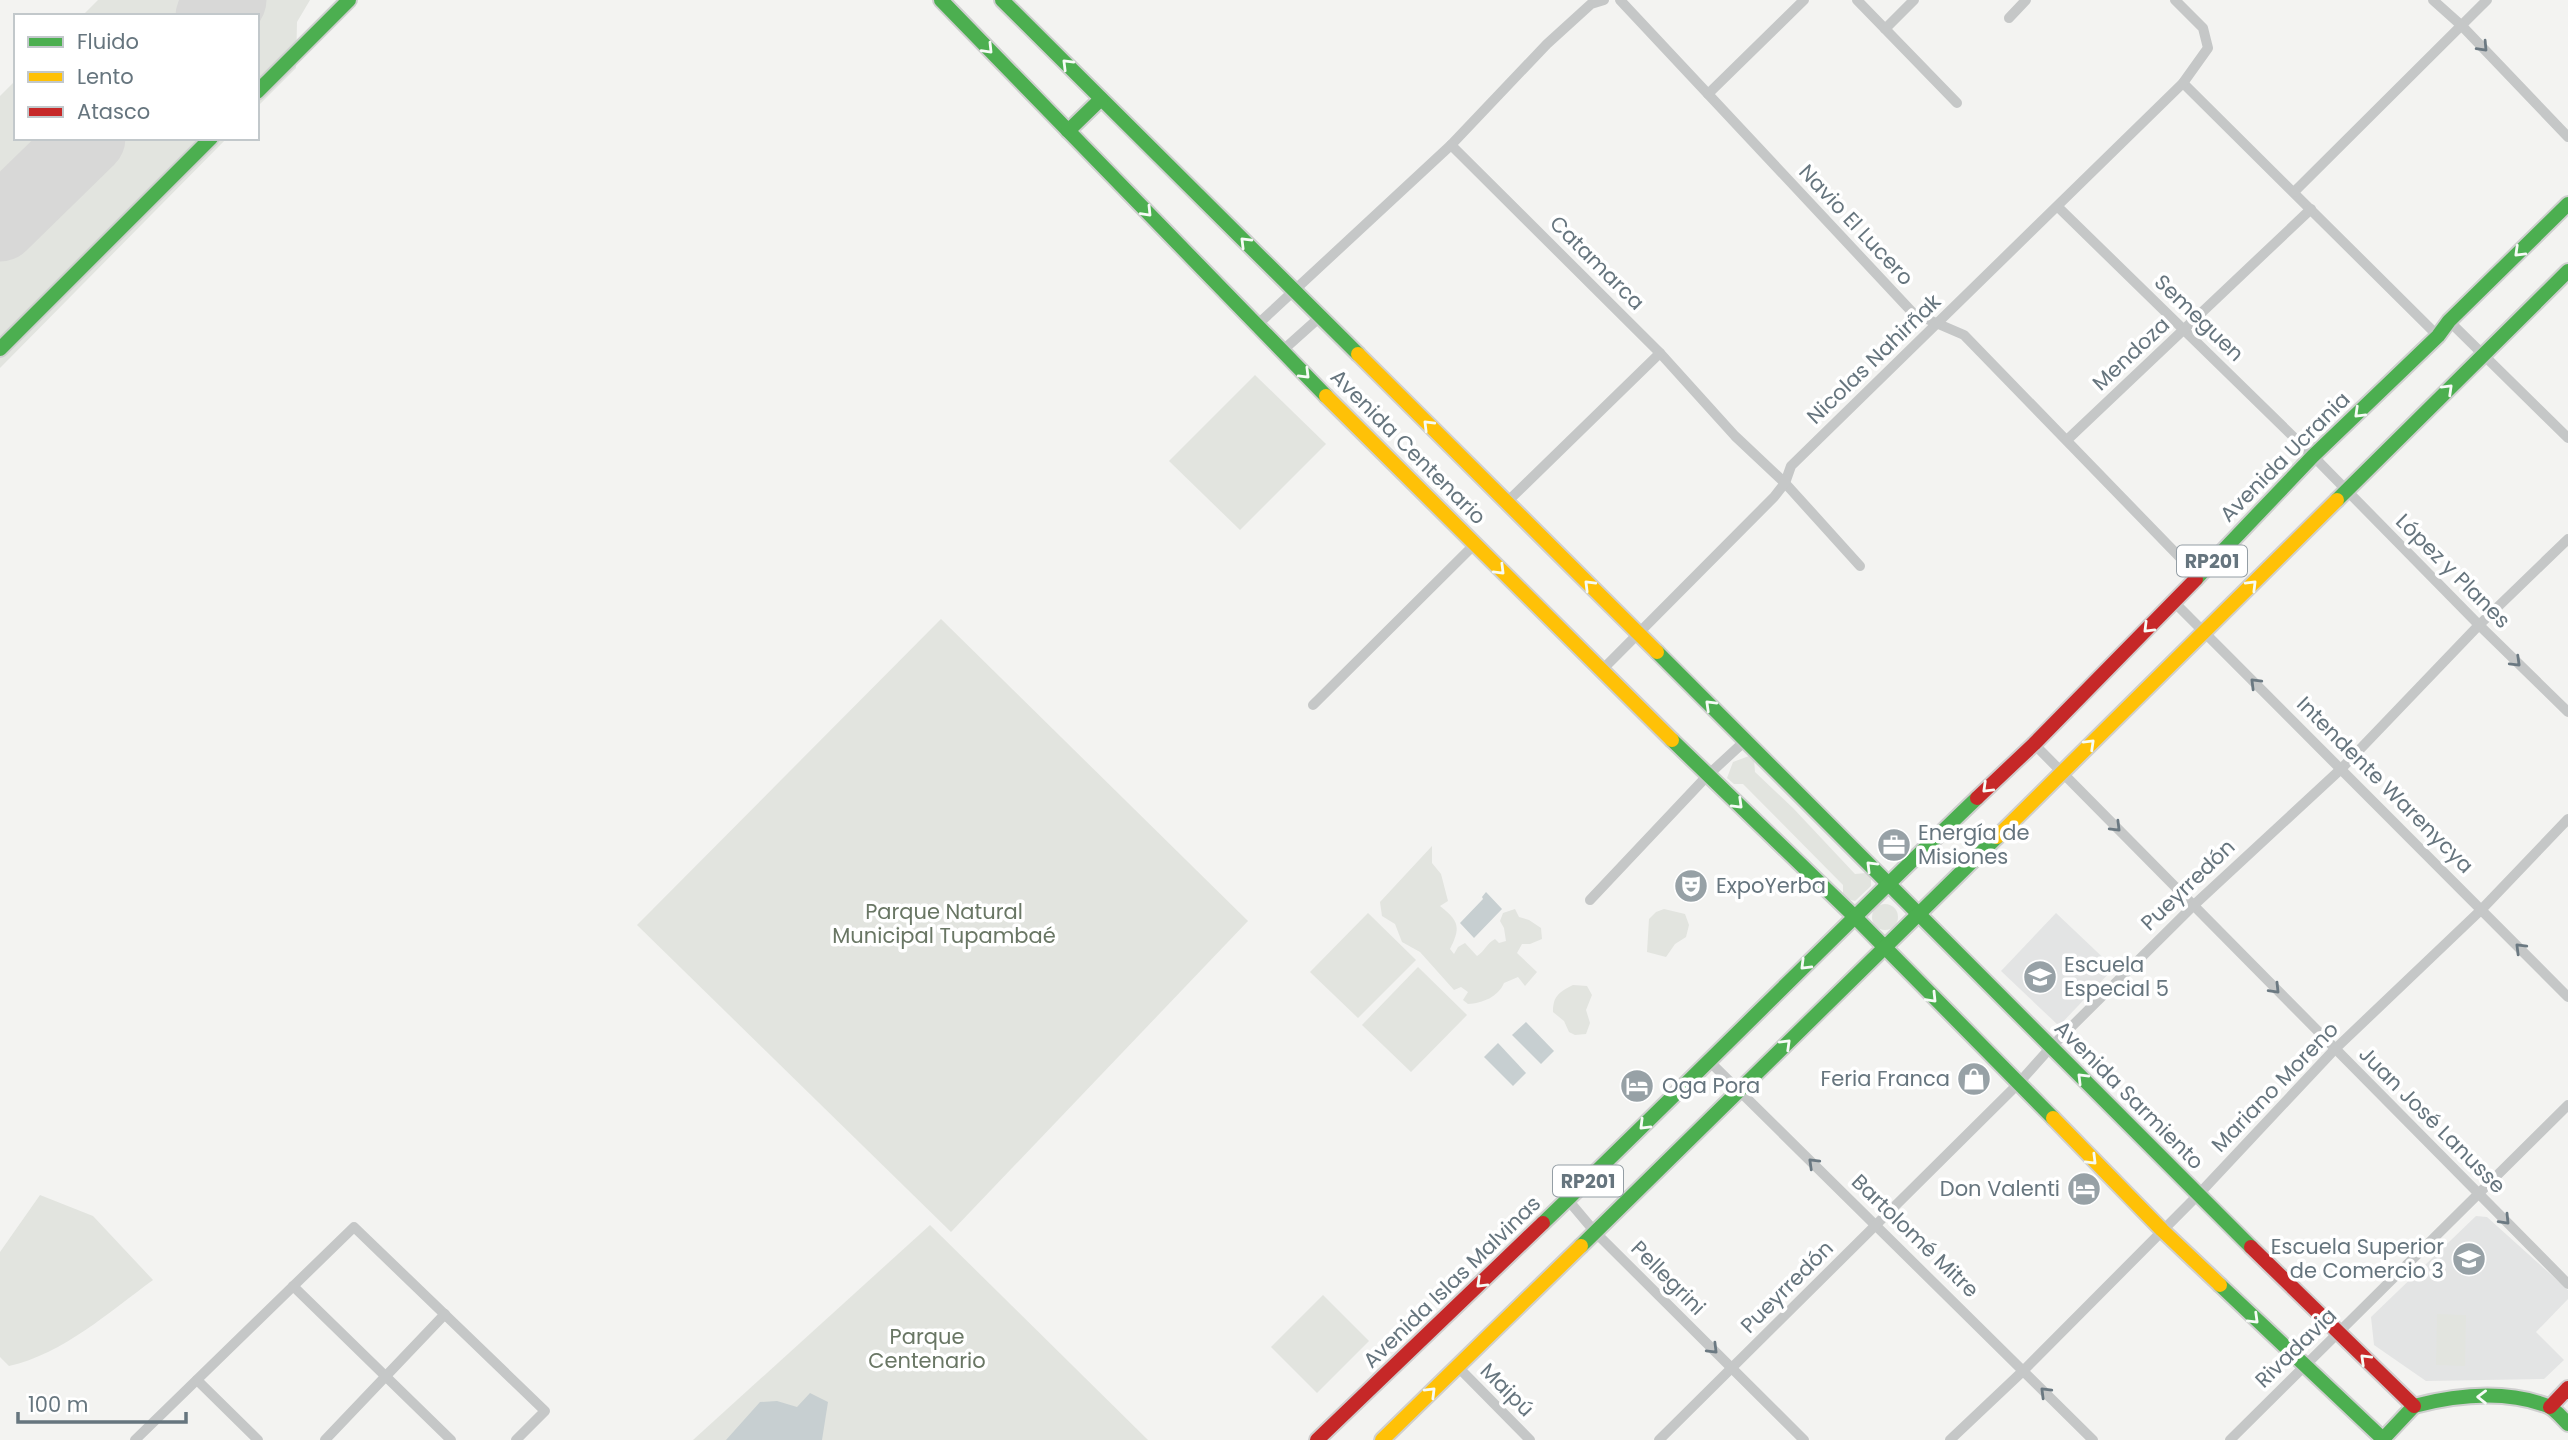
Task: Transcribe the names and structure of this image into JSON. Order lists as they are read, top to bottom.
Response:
{
  "streets": {
    "main road": [
      "Avenida Centenario",
      "Avenida Ucrania",
      "RP201",
      "Avenida Sarmiento",
      "Avenida Islas Malvinas"
    ],
    "street": [
      "Navio El Lucero",
      "Catamarca",
      "Semeguen",
      "Mendoza",
      "Nicolas Nahirñak",
      "López y Planes",
      "Intendente Warenycya",
      "Pueyrredón",
      "Mariano Moreno",
      "Juan José Lanusse",
      "Bartolomé Mitre",
      "Pellegrini",
      "Rivadavia",
      "Maipú"
    ]
  },
  "crossings": [
    ["Navio El Lucero", "Mendoza"],
    ["Navio El Lucero", "Nicolas Nahirñak"],
    ["Navio El Lucero", "Avenida Ucrania"],
    ["Catamarca", "Nicolas Nahirñak"],
    ["Semeguen", "Mendoza"],
    ["Semeguen", "Nicolas Nahirñak"],
    ["Semeguen", "Avenida Ucrania"],
    ["Semeguen", "López y Planes"],
    ["Nicolas Nahirñak", "Avenida Centenario"],
    ["Nicolas Nahirñak", "Avenida Sarmiento"],
    ["Avenida Centenario", "Avenida Ucrania"],
    ["Avenida Centenario", "Avenida Sarmiento"],
    ["Avenida Centenario", "Avenida Islas Malvinas"],
    ["Avenida Ucrania", "López y Planes"],
    ["Avenida Ucrania", "Intendente Warenycya"],
    ["Avenida Ucrania", "Avenida Sarmiento"],
    ["Avenida Ucrania", "Juan José Lanusse"],
    ["Avenida Ucrania", "Avenida Islas Malvinas"],
    ["RP201", "López y Planes"],
    ["RP201", "Intendente Warenycya"],
    ["RP201", "Avenida Sarmiento"],
    ["RP201", "Juan José Lanusse"],
    ["RP201", "Bartolomé Mitre"],
    ["RP201", "Pellegrini"],
    ["RP201", "Maipú"],
    ["López y Planes", "Pueyrredón"],
    ["Intendente Warenycya", "Pueyrredón"],
    ["Intendente Warenycya", "Mariano Moreno"],
    ["Pueyrredón", "Avenida Sarmiento"],
    ["Pueyrredón", "Juan José Lanusse"],
    ["Pueyrredón", "Bartolomé Mitre"],
    ["Pueyrredón", "Pellegrini"],
    ["Mariano Moreno", "Avenida Sarmiento"],
    ["Mariano Moreno", "Juan José Lanusse"],
    ["Mariano Moreno", "Bartolomé Mitre"],
    ["Avenida Sarmiento", "Rivadavia"],
    ["Juan José Lanusse", "Rivadavia"],
    ["Bartolomé Mitre", "Avenida Islas Malvinas"],
    ["Pellegrini", "Avenida Islas Malvinas"]
  ],
  "one_way": [
    "Intendente Warenycya",
    "Juan José Lanusse",
    "Bartolomé Mitre",
    "Pellegrini"
  ],
  "parks": ["Parque Natural Municipal Tupambaé", "Parque Centenario"],
  "places": {
    "office": ["Energía de Misiones"],
    "theatre": ["ExpoYerba"],
    "school or university": ["Escuela Especial 5", "Escuela Superior de Comercio 3"],
    "shop": ["Feria Franca"],
    "hotel": ["Oga Pora", "Don Valenti"]
  },
  "legend": ["Fluido", "Lento", "Atasco"],
  "scale_bar": "100 m"
}
